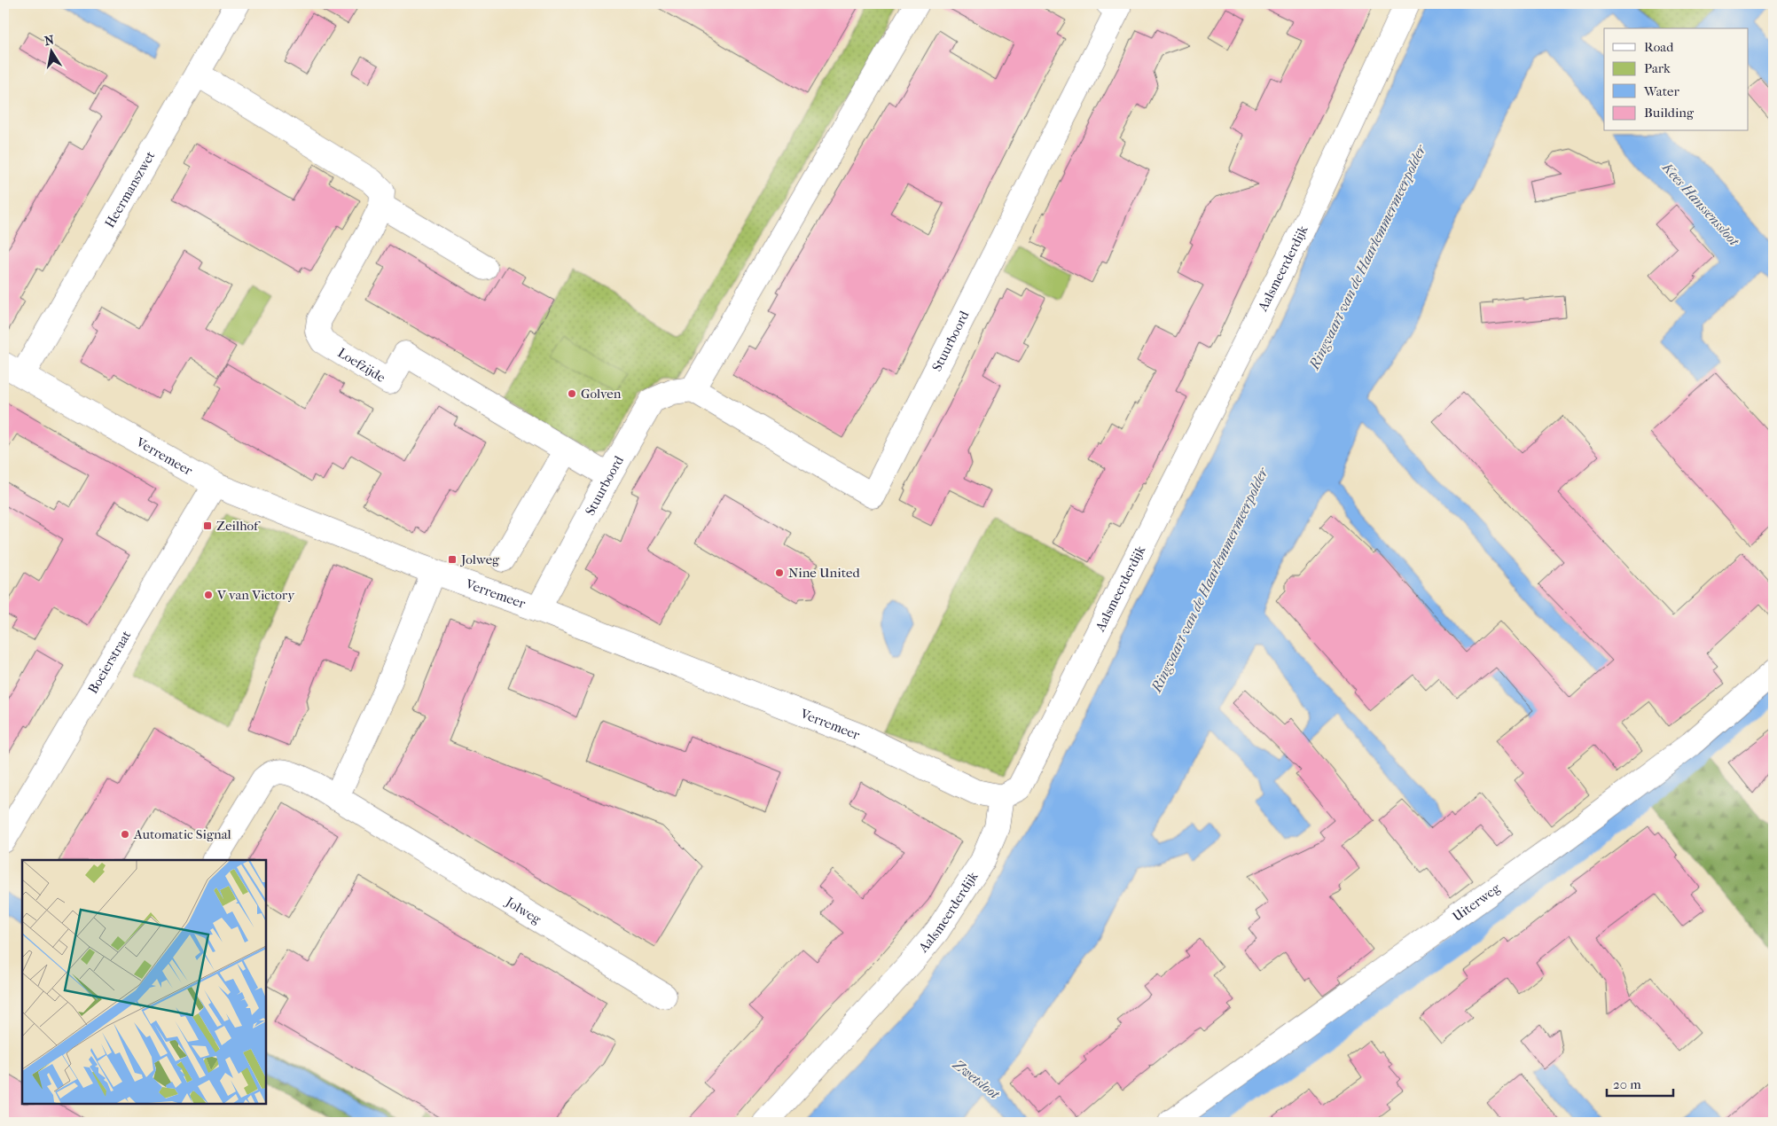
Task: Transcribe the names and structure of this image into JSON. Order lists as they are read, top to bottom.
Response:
{
  "streets": {
    "street": [
      "Heermanszwet",
      "Aalsmeerderdijk",
      "Stuurboord",
      "Loefzijde",
      "Verremeer",
      "Boeierstraat",
      "Uiterweg",
      "Jolweg"
    ]
  },
  "crossings": [
    ["Heermanszwet", "Verremeer"],
    ["Aalsmeerderdijk", "Verremeer"],
    ["Stuurboord", "Loefzijde"],
    ["Stuurboord", "Verremeer"],
    ["Verremeer", "Boeierstraat"]
  ],
  "water": ["Kees Hanssenssloot", "Ringvaart van de Haarlemmermeerpolder", "Zwetsloot"],
  "places": {
    "other": [
      "Golven",
      "Nine United",
      "V van Victory",
      "Automatic Signal"
    ],
    "transit": ["Zeilhof", "Jolweg"]
  },
  "legend": [
    "Road",
    "Park",
    "Water",
    "Building"
  ],
  "scale_bar": "20 m",
  "north": "top"
}
